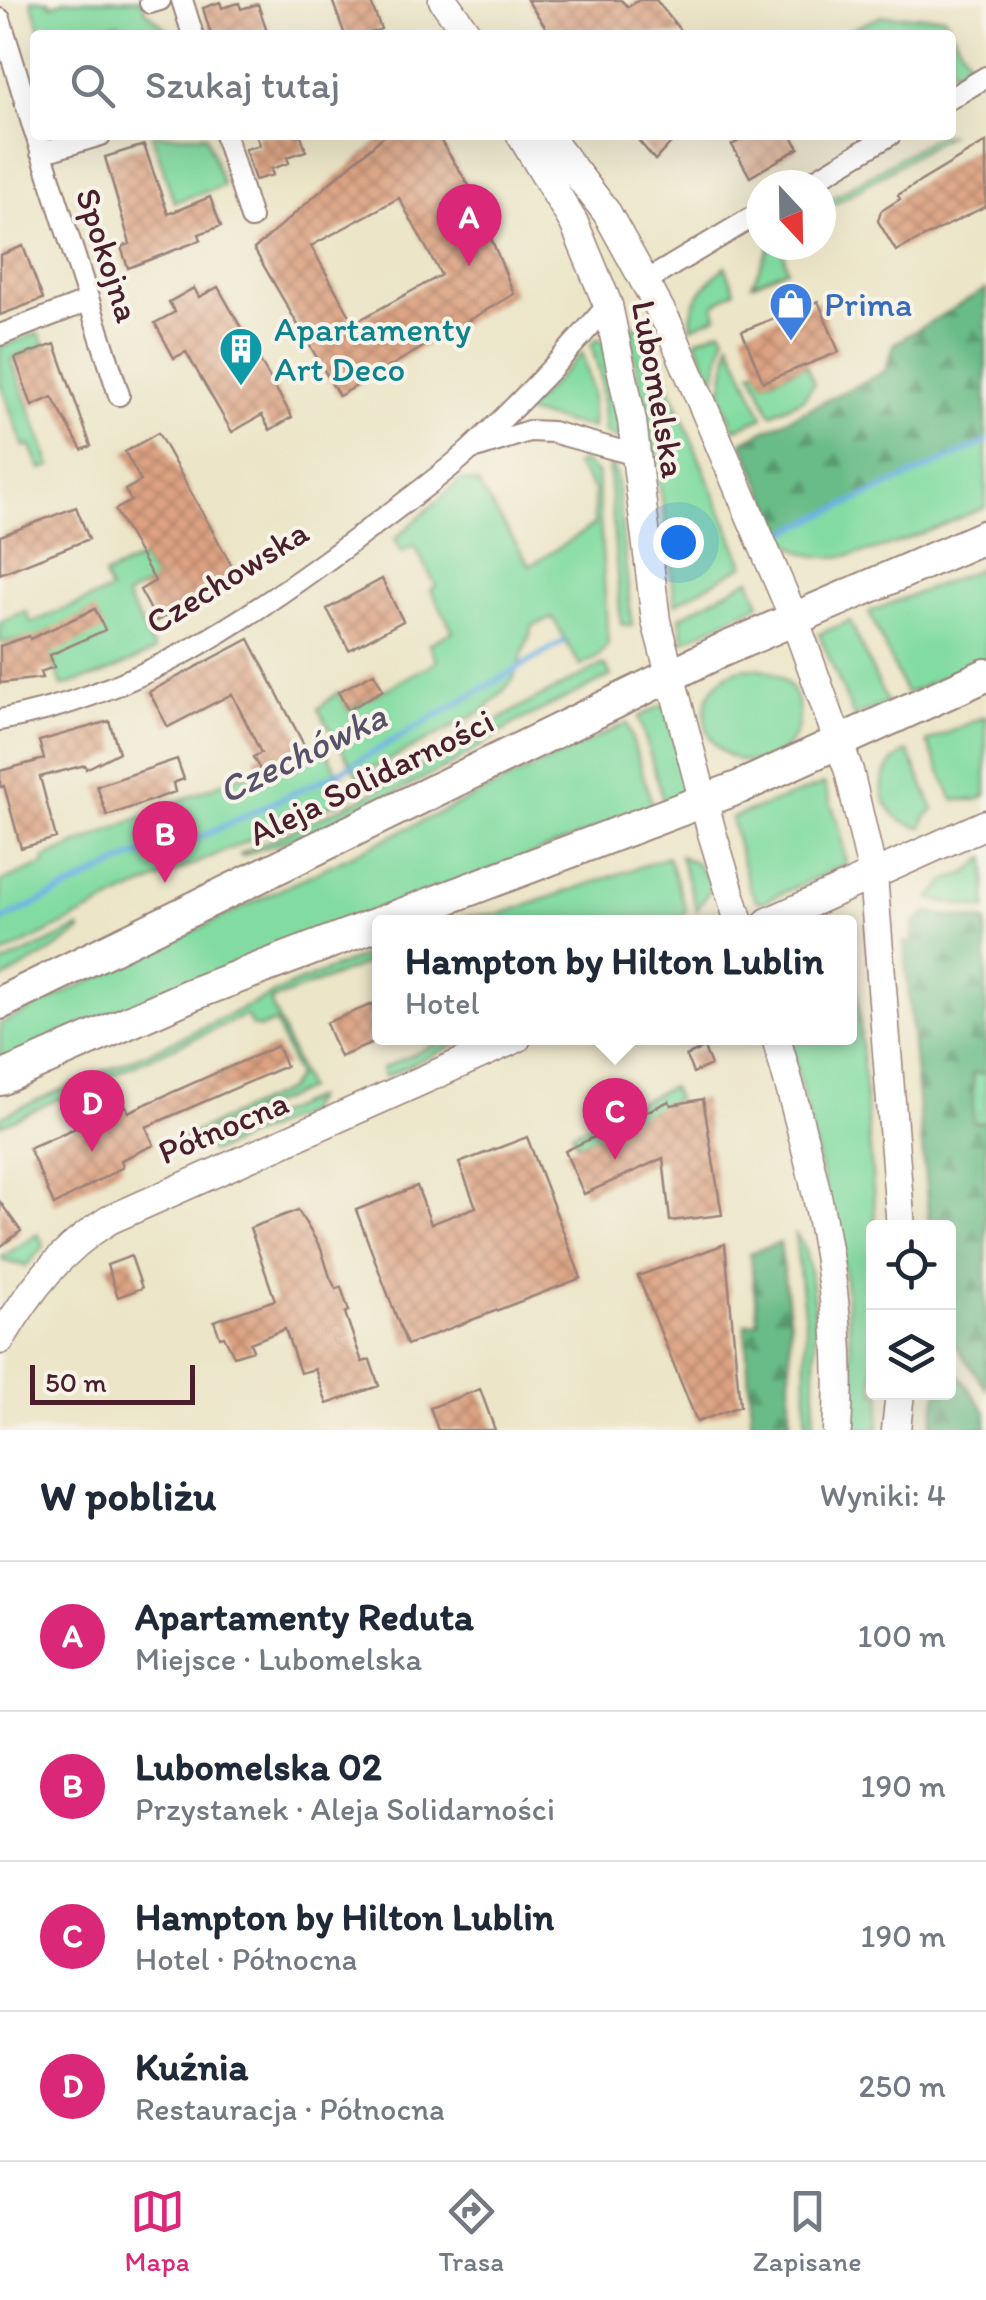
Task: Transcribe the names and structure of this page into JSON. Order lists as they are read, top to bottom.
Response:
{
  "streets": {
    "main road": ["Aleja Solidarności"],
    "street": [
      "Spokojna",
      "Lubomelska",
      "Czechowska",
      "Północna"
    ]
  },
  "crossings": [
    ["Lubomelska", "Czechowska"],
    ["Lubomelska", "Aleja Solidarności"]
  ],
  "water": ["Czechówka"],
  "places": {
    "shop": ["Prima"],
    "building": ["Apartamenty Art Deco"]
  },
  "scale_bar": "50 m",
  "north": "bottom",
  "page": {
    "search": "Szukaj tutaj",
    "pins": [
      "A",
      "B",
      "D",
      "C"
    ],
    "popup": ["Hampton by Hilton Lublin", "Hotel"],
    "scale": "50 m",
    "heading": ["W pobliżu", "Wyniki: 4"],
    "list": [
      {
        "mark": "A",
        "name": "Apartamenty Reduta",
        "note": "Miejsce · Lubomelska",
        "value": "100 m"
      },
      {
        "mark": "B",
        "name": "Lubomelska 02",
        "note": "Przystanek · Aleja Solidarności",
        "value": "190 m"
      },
      {
        "mark": "C",
        "name": "Hampton by Hilton Lublin",
        "note": "Hotel · Północna",
        "value": "190 m"
      },
      {
        "mark": "D",
        "name": "Kuźnia",
        "note": "Restauracja · Północna",
        "value": "250 m"
      }
    ],
    "nav": ["Mapa", "Trasa", "Zapisane"]
  }
}
